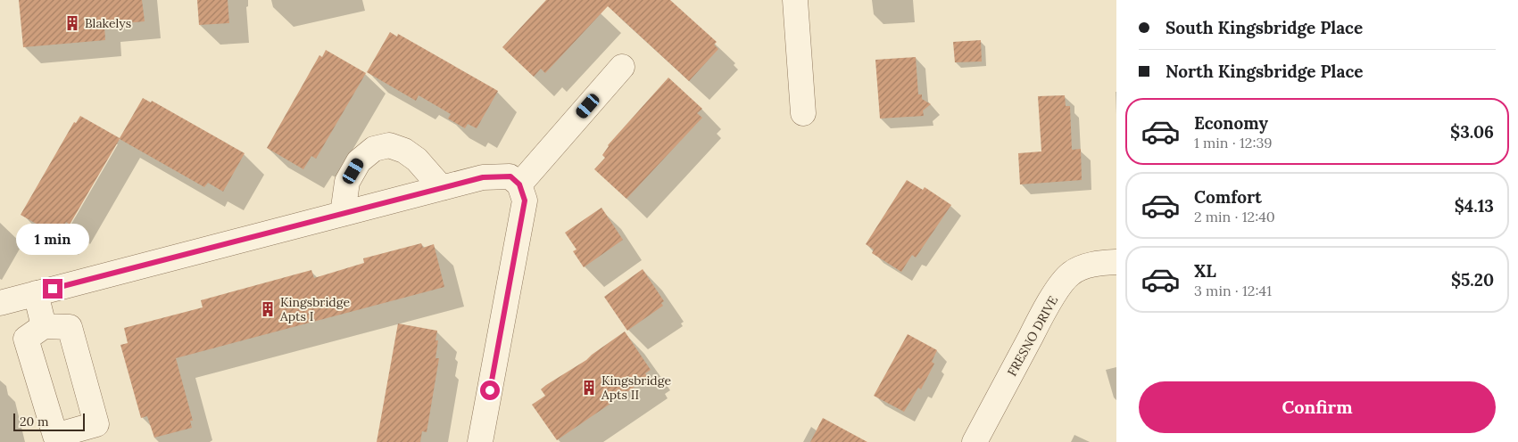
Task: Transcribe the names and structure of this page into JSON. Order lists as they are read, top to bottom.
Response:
{
  "streets": {
    "street": ["FRESNO DRIVE"]
  },
  "places": {
    "building": ["Blakelys", "Kingsbridge Apts I", "Kingsbridge Apts II"]
  },
  "scale_bar": "20 m",
  "page": {
    "banner": ["South Kingsbridge Place", "North Kingsbridge Place"],
    "list": [
      {
        "name": "Economy",
        "note": "1 min · 12:39",
        "value": "$3.06"
      },
      {
        "name": "Comfort",
        "note": "2 min · 12:40",
        "value": "$4.13"
      },
      {
        "name": "XL",
        "note": "3 min · 12:41",
        "value": "$5.20"
      }
    ],
    "bubble": "1 min",
    "buttons": "Confirm",
    "scale": "20 m"
  }
}
